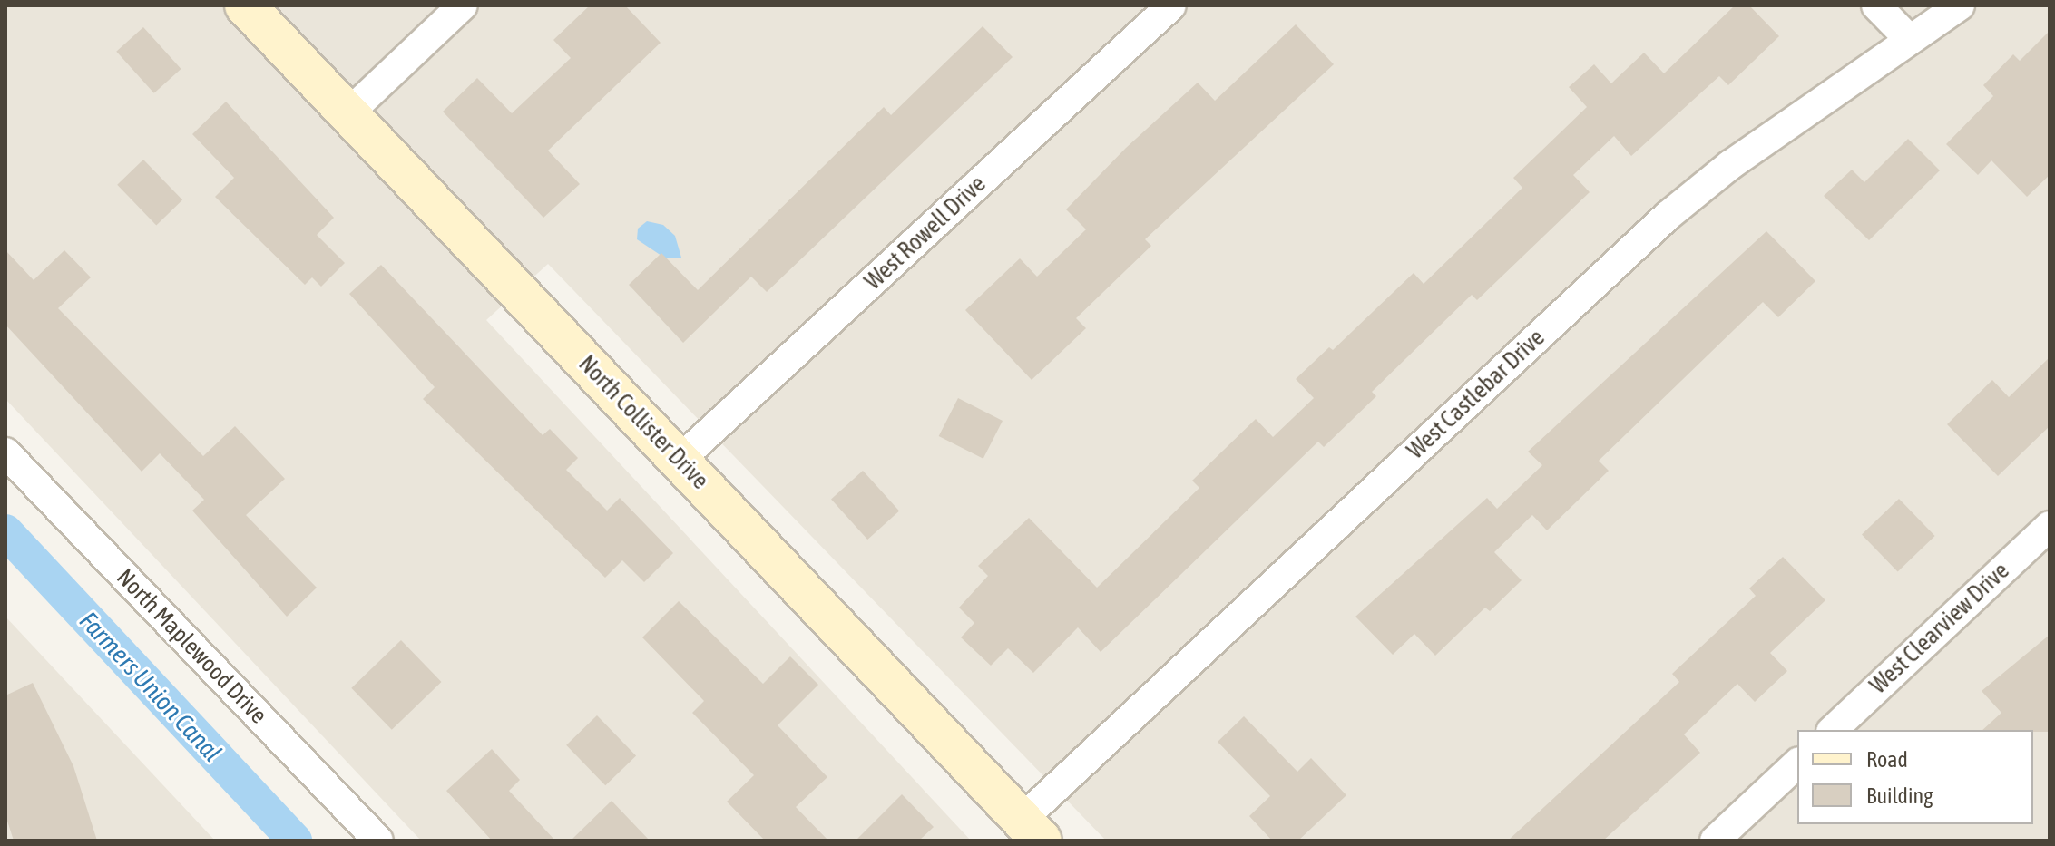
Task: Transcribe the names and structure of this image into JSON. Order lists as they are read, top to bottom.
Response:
{
  "streets": {
    "street": [
      "West Rowell Drive",
      "West Castlebar Drive",
      "North Collister Drive",
      "West Clearview Drive",
      "North Maplewood Drive"
    ]
  },
  "crossings": [
    ["West Rowell Drive", "North Collister Drive"],
    ["West Castlebar Drive", "North Collister Drive"]
  ],
  "water": ["Farmers Union Canal"],
  "legend": ["Road", "Building"]
}
